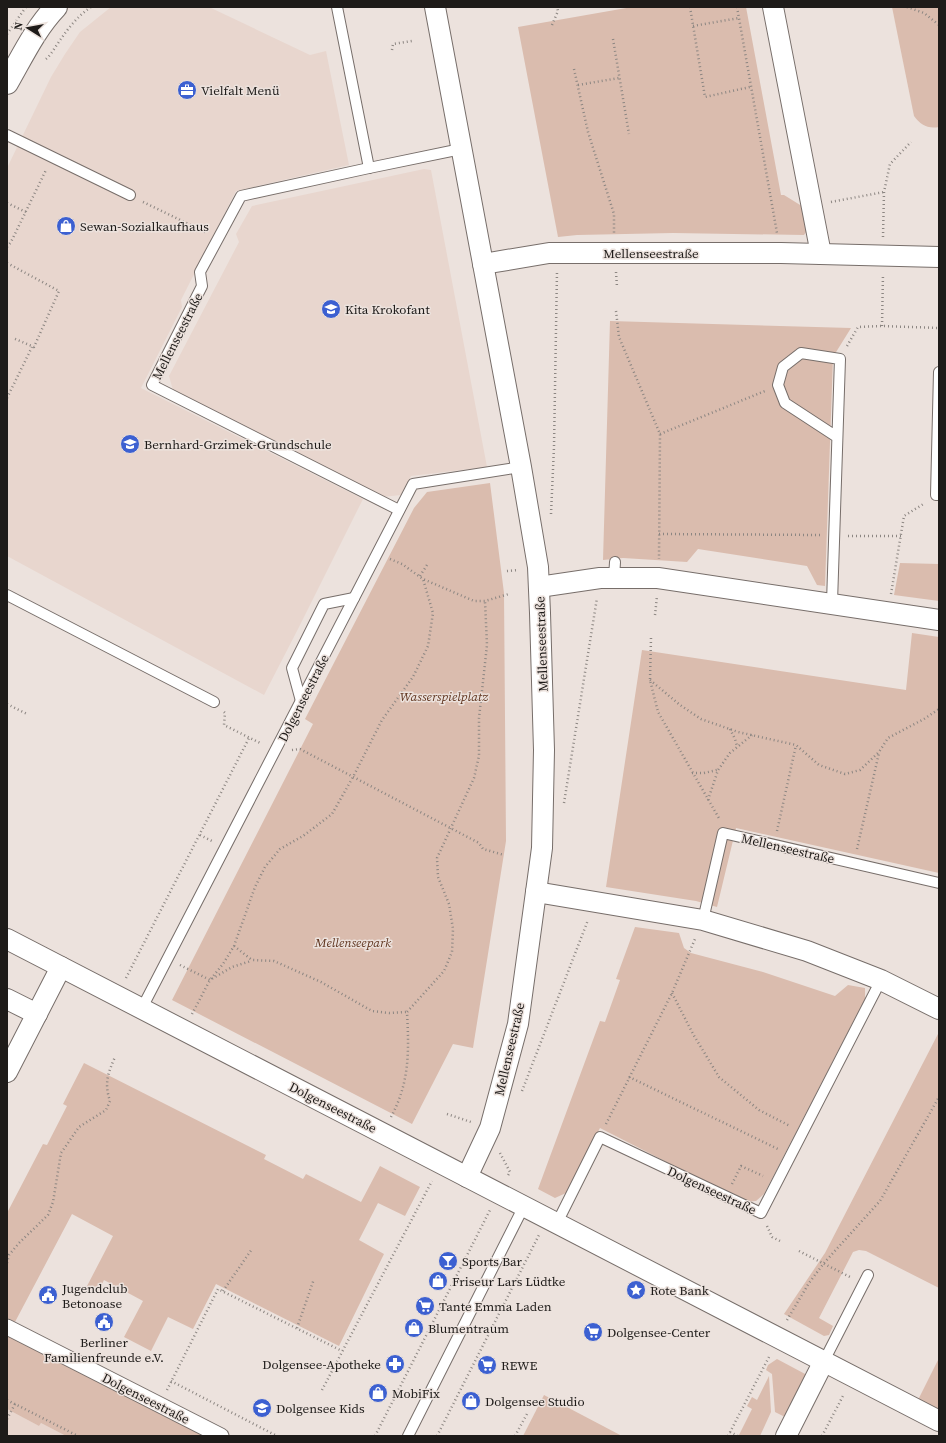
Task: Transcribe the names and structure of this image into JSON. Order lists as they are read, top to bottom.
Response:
{
  "streets": {
    "street": ["Mellenseestraße", "Dolgenseestraße"]
  },
  "crossings": [
    ["Mellenseestraße", "Dolgenseestraße"]
  ],
  "parks": ["Wasserspielplatz", "Mellenseepark"],
  "places": {
    "office": ["Vielfalt Menü"],
    "shop": [
      "Sewan-Sozialkaufhaus",
      "Friseur Lars Lüdtke",
      "Blumentraum",
      "MobiFix",
      "Dolgensee Studio"
    ],
    "school or university": ["Kita Krokofant", "Bernhard-Grzimek-Grundschule", "Dolgensee Kids"],
    "bar": ["Sports Bar"],
    "place": ["Rote Bank"],
    "public building": ["Jugendclub Betonoase", "Berliner Familienfreunde e.V."],
    "supermarket": ["Tante Emma Laden", "Dolgensee-Center", "REWE"],
    "pharmacy": ["Dolgensee-Apotheke"]
  },
  "north": "left"
}
